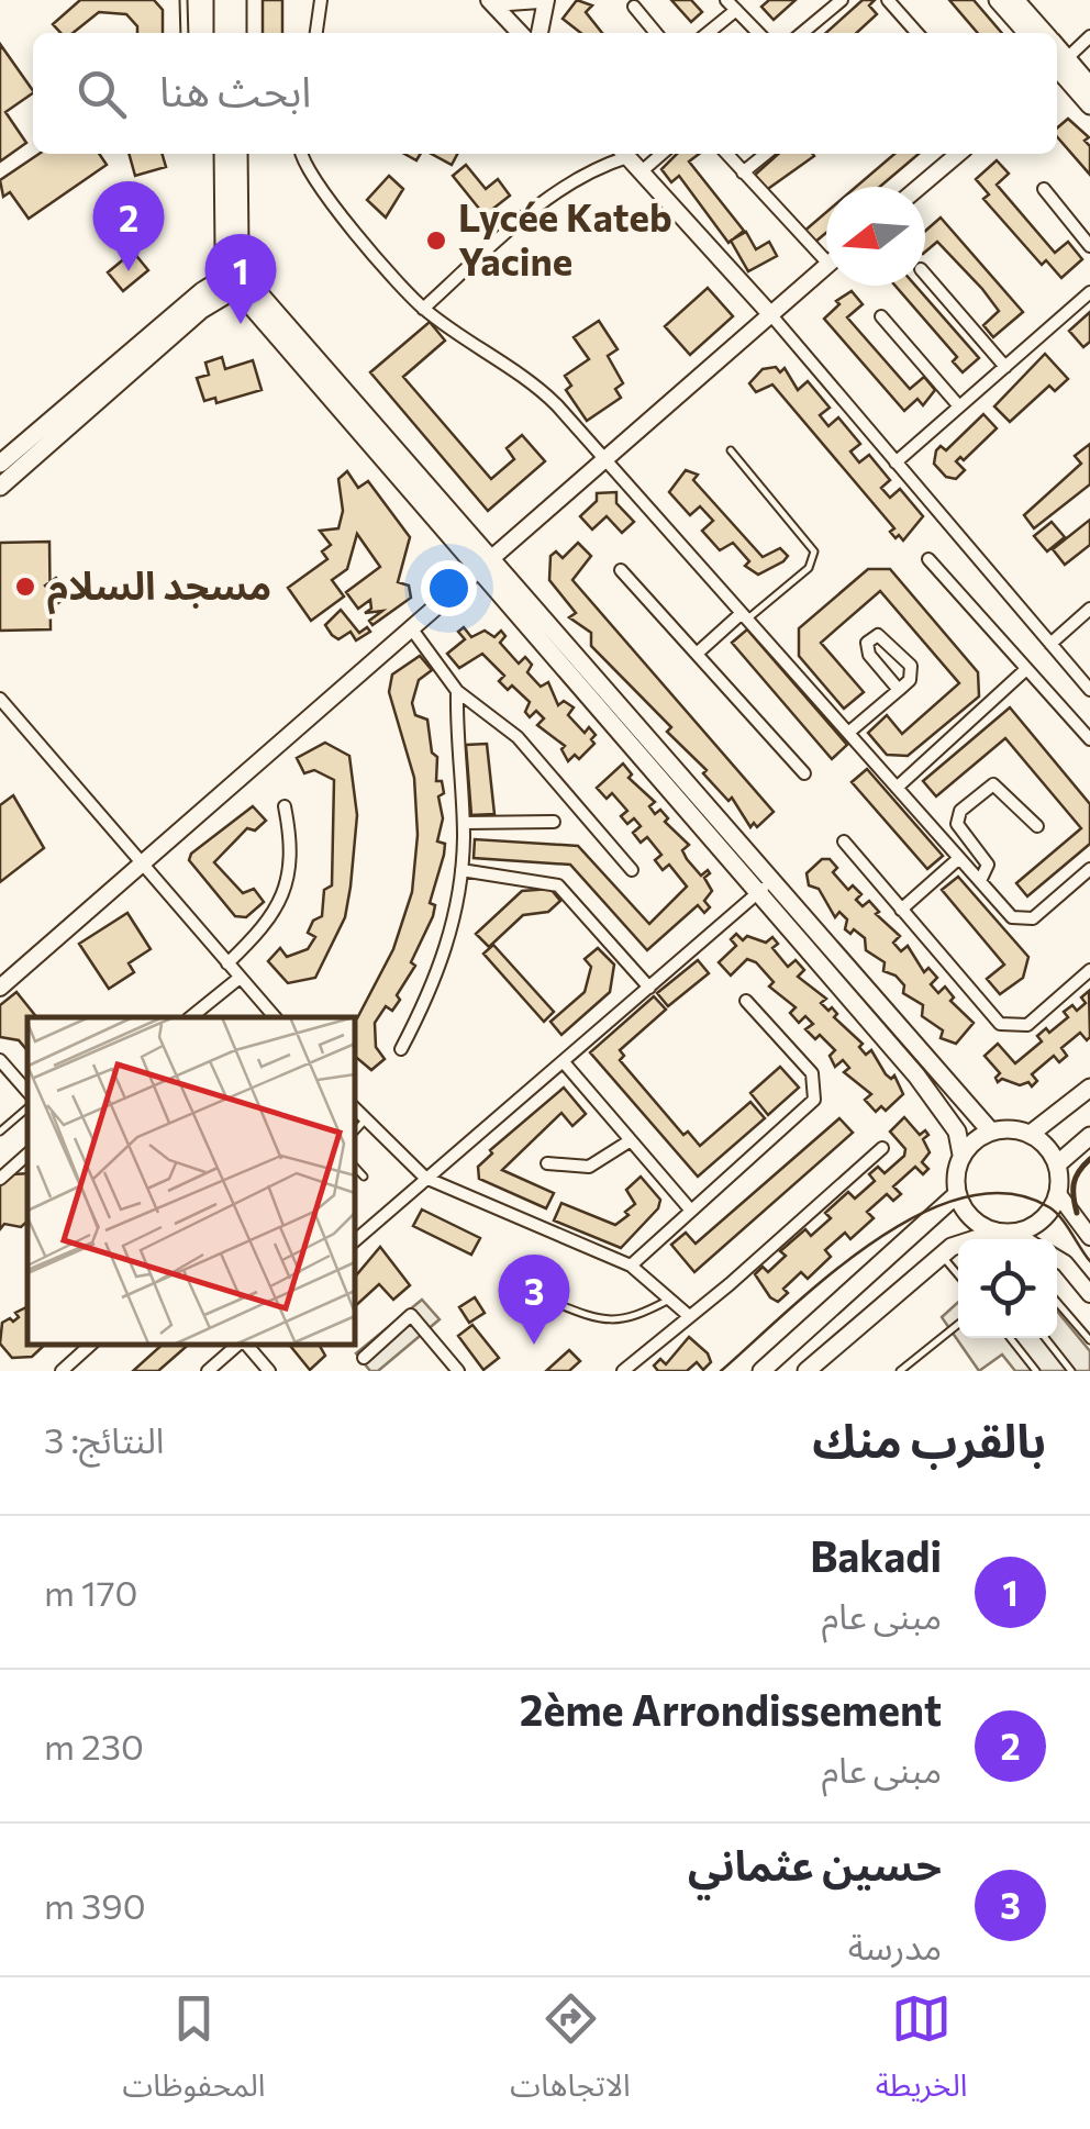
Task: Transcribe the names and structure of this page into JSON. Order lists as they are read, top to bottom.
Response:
{
  "places": ["Lycée Kateb Yacine", "مسجد السلام"],
  "north": "left",
  "page": {
    "search": "ابحث هنا",
    "pins": ["2", "1", "3"],
    "heading": ["بالقرب منك", "النتائج: 3"],
    "list": [
      {
        "mark": "1",
        "name": "Bakadi",
        "note": "مبنى عام",
        "value": "170 m"
      },
      {
        "mark": "2",
        "name": "2ème Arrondissement",
        "note": "مبنى عام",
        "value": "230 m"
      },
      {
        "mark": "3",
        "name": "حسين عثماني",
        "note": "مدرسة",
        "value": "390 m"
      }
    ],
    "nav": ["الخريطة", "الاتجاهات", "المحفوظات"]
  }
}
